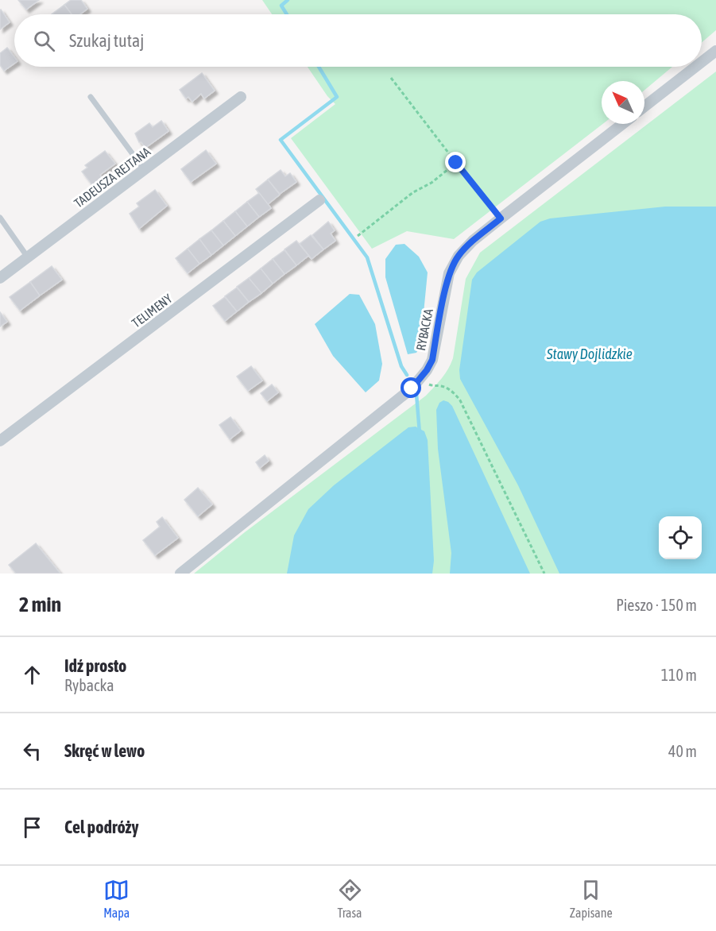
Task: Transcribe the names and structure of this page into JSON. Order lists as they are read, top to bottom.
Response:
{
  "streets": {
    "street": ["TADEUSZA REJTANA", "TELIMENY", "RYBACKA"]
  },
  "water": ["Stawy Dojlidzkie"],
  "north": "top left",
  "page": {
    "search": "Szukaj tutaj",
    "heading": ["2 min", "Pieszo · 150 m"],
    "list": [
      ["Idź prosto", "Rybacka", "110 m"],
      ["Skręć w lewo", "40 m"],
      "Cel podróży"
    ],
    "nav": ["Mapa", "Trasa", "Zapisane"]
  }
}
